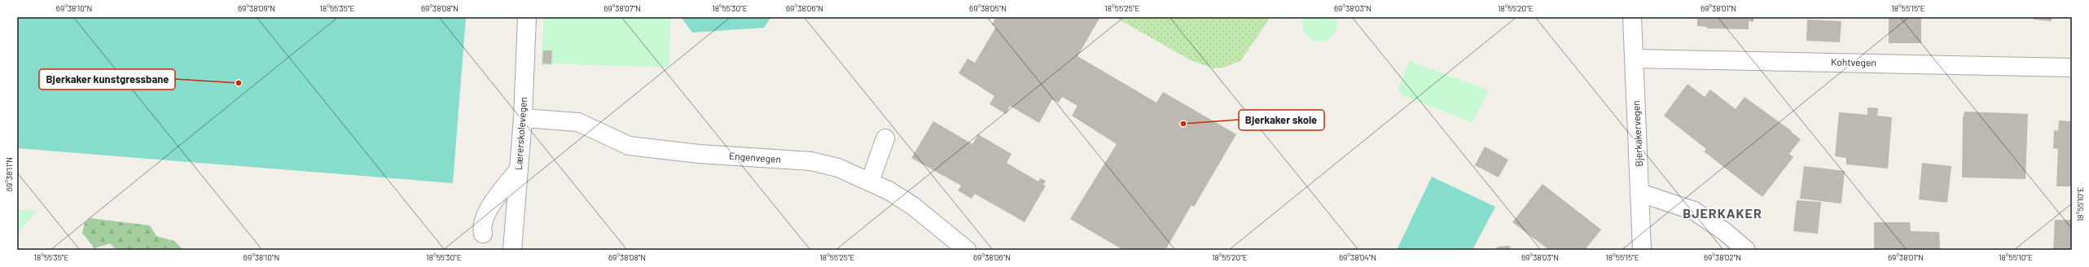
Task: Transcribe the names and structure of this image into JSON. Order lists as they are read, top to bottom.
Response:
{
  "streets": {
    "street": [
      "Kohtvegen",
      "Lærerskolevegen",
      "Bjerkakervegen",
      "Engenvegen"
    ]
  },
  "crossings": [
    ["Kohtvegen", "Bjerkakervegen"],
    ["Lærerskolevegen", "Engenvegen"]
  ],
  "districts": ["BJERKAKER"],
  "places": ["Bjerkaker kunstgressbane", "Bjerkaker skole"],
  "coordinates": [
    "69°38'10\"N",
    "69°38'09\"N",
    "18°55'35\"E",
    "69°38'08\"N",
    "69°38'07\"N",
    "18°55'30\"E",
    "69°38'06\"N",
    "69°38'05\"N",
    "18°55'25\"E",
    "69°38'03\"N",
    "18°55'20\"E",
    "69°38'01\"N",
    "18°55'15\"E",
    "69°38'11\"N",
    "18°55'10\"E",
    "69°38'04\"N",
    "69°38'02\"N"
  ]
}
